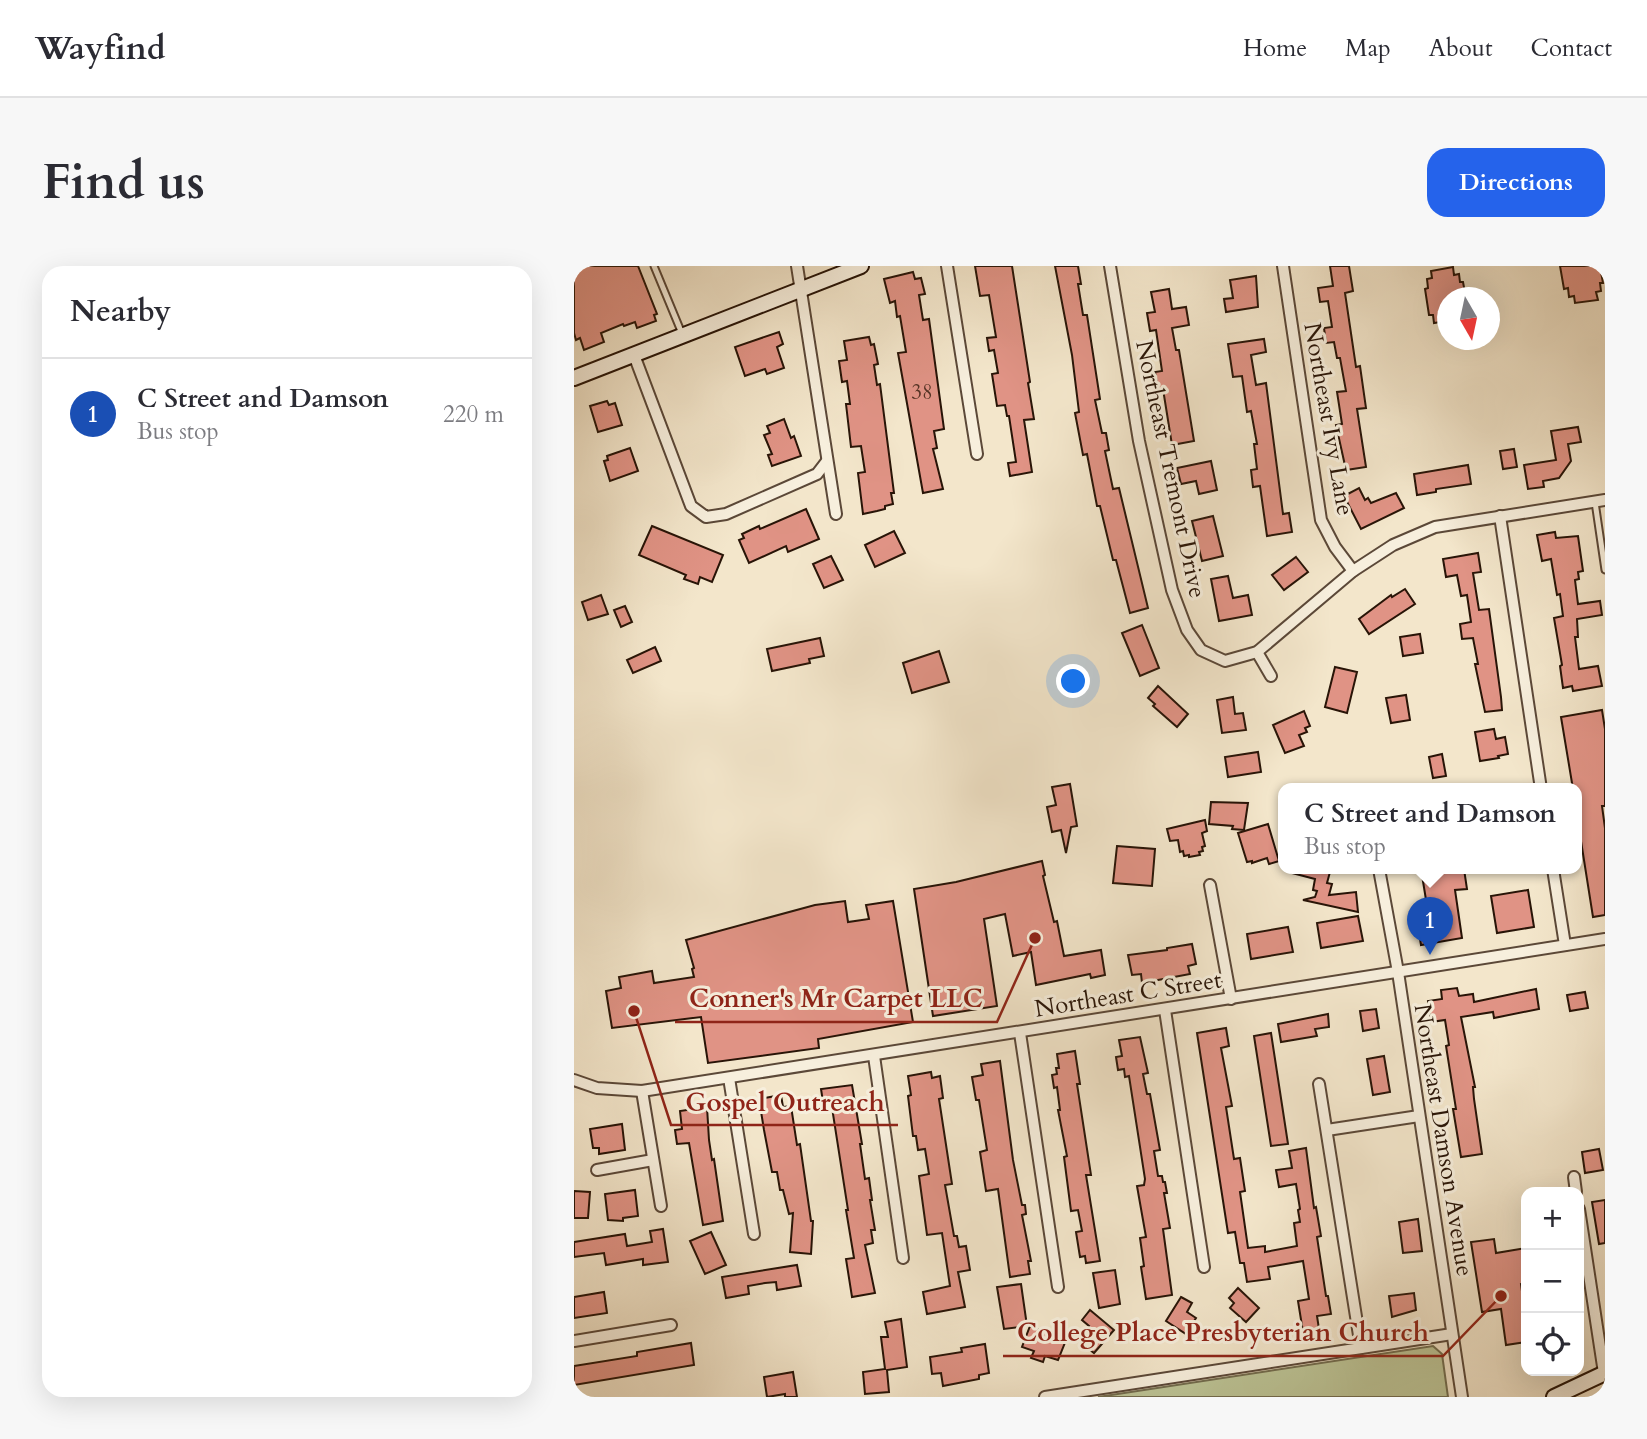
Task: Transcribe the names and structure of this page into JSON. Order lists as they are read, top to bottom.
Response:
{
  "streets": {
    "street": [
      "Northeast Ivy Lane",
      "Northeast Tremont Drive",
      "Northeast C Street",
      "Northeast Damson Avenue"
    ]
  },
  "crossings": [
    ["Northeast C Street", "Northeast Damson Avenue"]
  ],
  "places": ["Conner's Mr Carpet LLC", "Gospel Outreach", "College Place Presbyterian Church"],
  "house_numbers": ["38"],
  "north": "bottom",
  "page": {
    "header": "Wayfind",
    "nav": [
      "Home",
      "Map",
      "About",
      "Contact"
    ],
    "buttons": "Directions",
    "title": "Find us",
    "heading": "Nearby",
    "list": [
      {
        "mark": "1",
        "name": "C Street and Damson",
        "note": "Bus stop",
        "value": "220 m"
      }
    ],
    "popup": ["C Street and Damson", "Bus stop"],
    "pins": "1",
    "map_buttons": ["+", "−"]
  }
}
